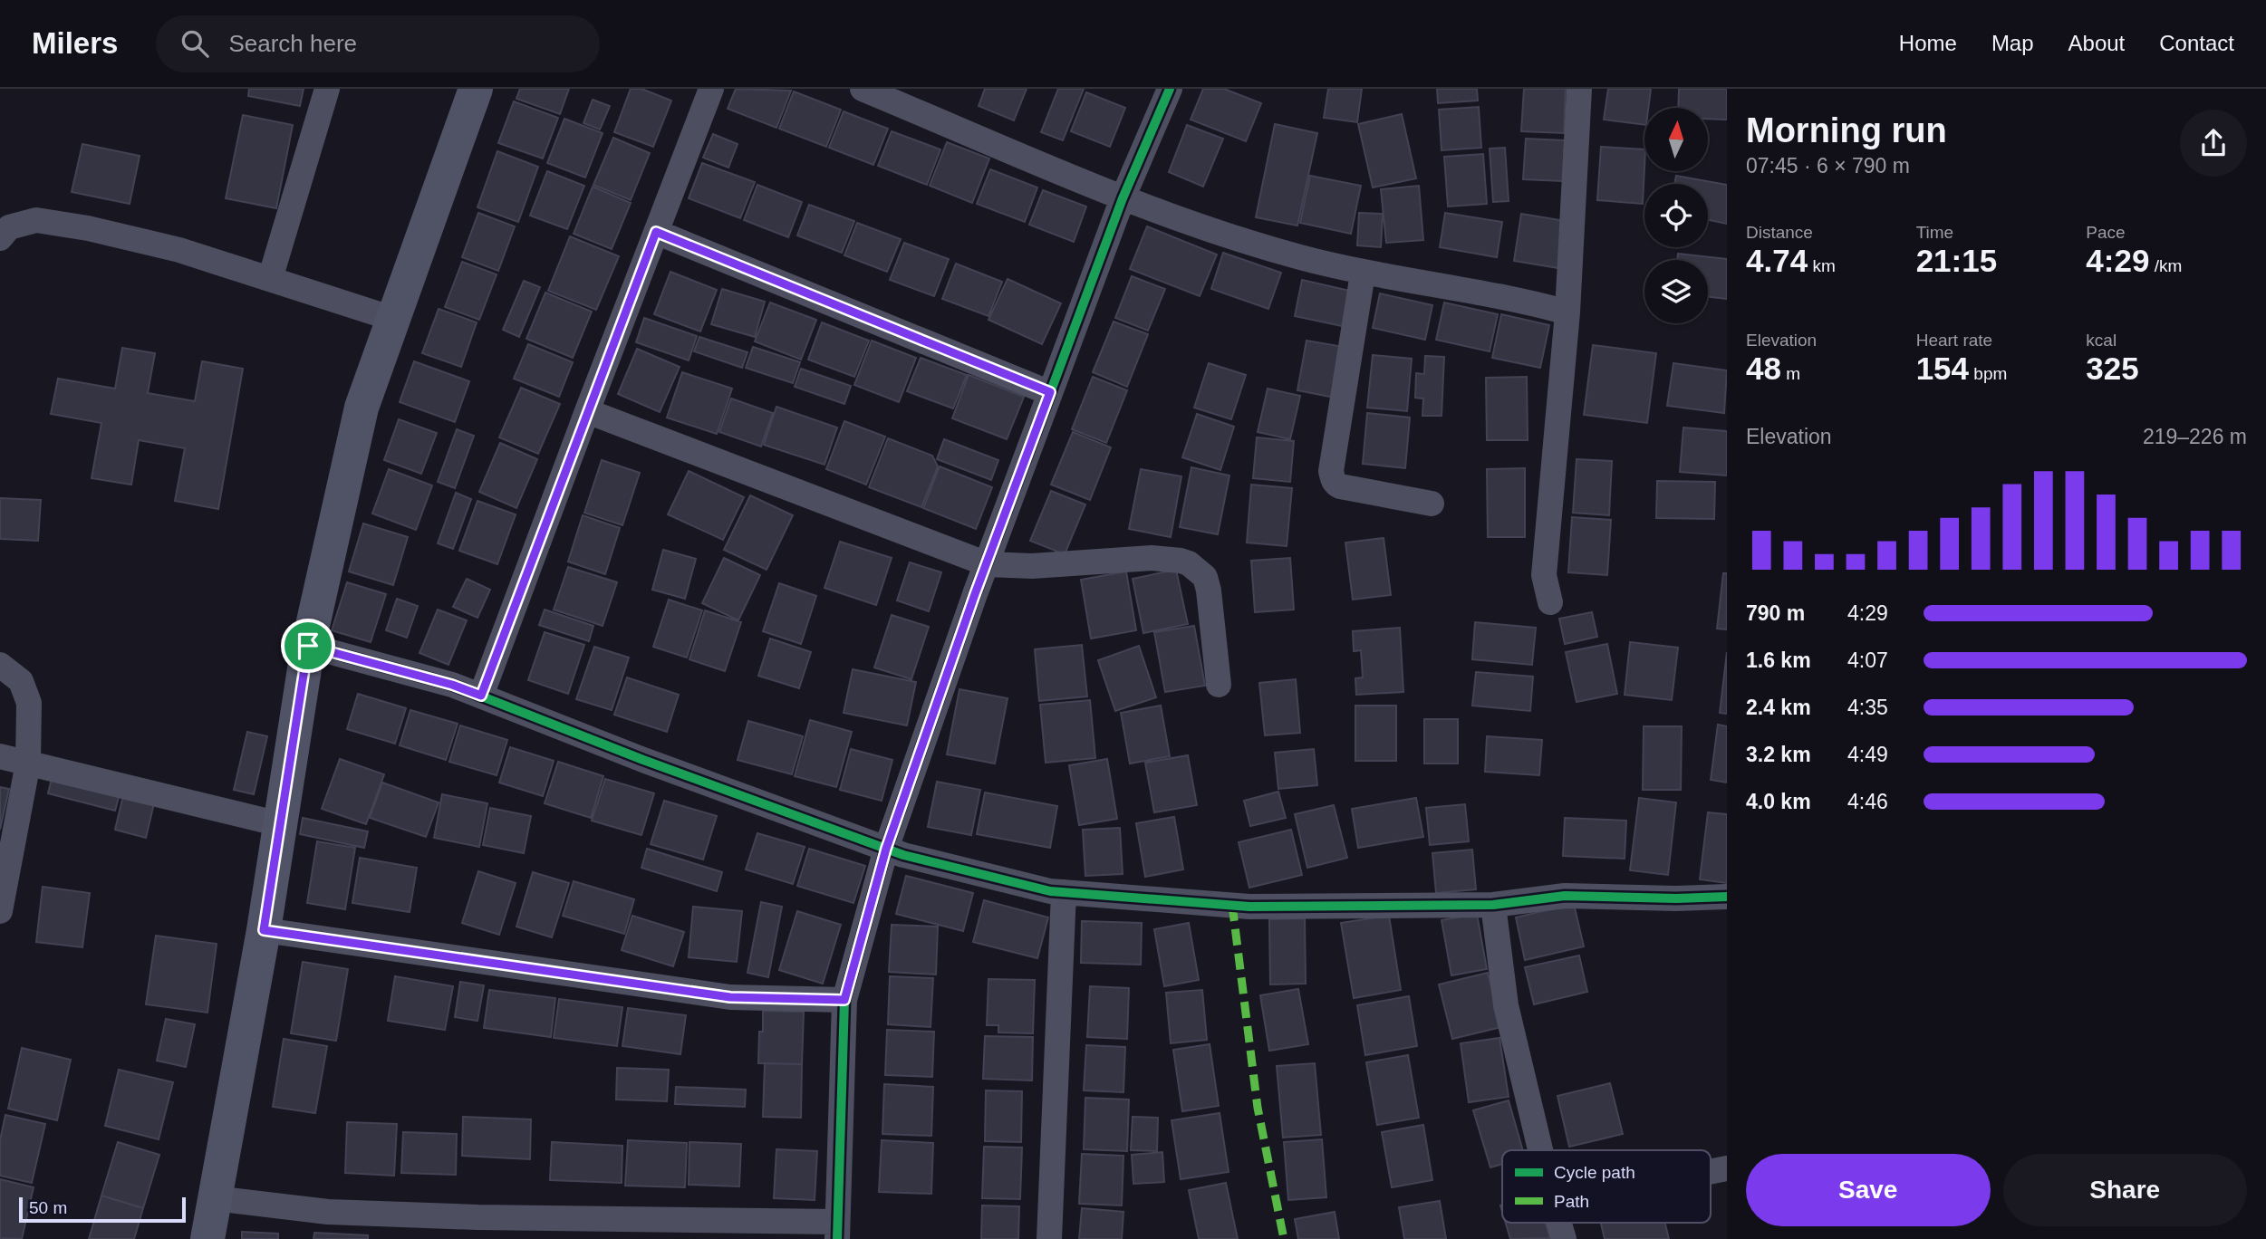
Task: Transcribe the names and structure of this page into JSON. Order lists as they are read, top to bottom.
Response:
{
  "legend": ["Cycle path", "Path"],
  "scale_bar": "50 m",
  "north": "top",
  "page": {
    "header": "Milers",
    "search": "Search here",
    "nav": [
      "Home",
      "Map",
      "About",
      "Contact"
    ],
    "heading": ["Morning run", "07:45 · 6 × 790 m"],
    "stats": [
      ["Distance", "4.74 km"],
      ["Time", "21:15"],
      ["Pace", "4:29 /km"],
      ["Elevation", "48 m"],
      ["Heart rate", "154 bpm"],
      ["kcal", "325"]
    ],
    "chart": ["Elevation", "219–226 m"],
    "list": [
      {
        "name": "790 m",
        "note": "4:29"
      },
      {
        "name": "1.6 km",
        "note": "4:07"
      },
      {
        "name": "2.4 km",
        "note": "4:35"
      },
      {
        "name": "3.2 km",
        "note": "4:49"
      },
      {
        "name": "4.0 km",
        "note": "4:46"
      }
    ],
    "buttons": ["Save", "Share"],
    "scale": "50 m"
  }
}
